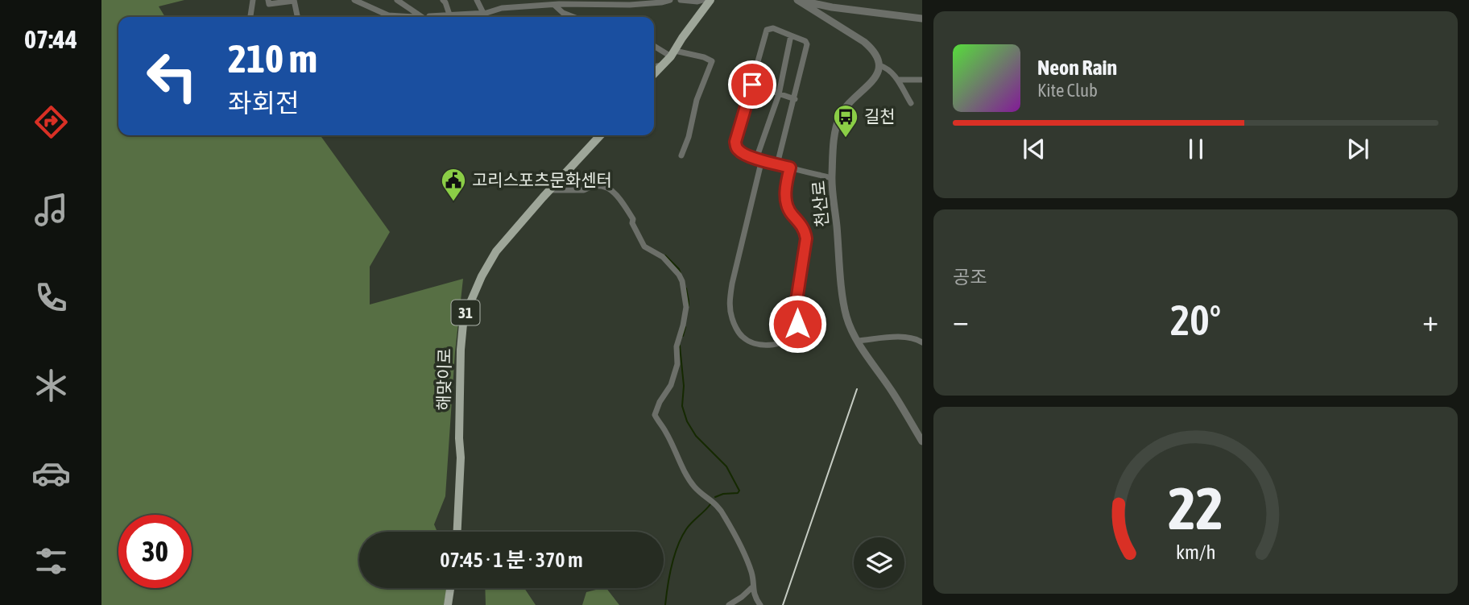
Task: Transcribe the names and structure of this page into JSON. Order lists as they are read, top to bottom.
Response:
{
  "streets": {
    "main road": ["31", "해맞이로"],
    "street": ["천산로"]
  },
  "places": {
    "bus stop": ["길천"],
    "public building": ["고리스포츠문화센터"]
  },
  "page": {
    "tabs": "07:44",
    "turn": ["210 m", "좌회전"],
    "song": ["Neon Rain", "Kite Club"],
    "tile": "공조",
    "heat": ["−", "20°", "+"],
    "limit": "30",
    "trip": "07:45 · 1 분 · 370 m",
    "gauge": ["22", "km/h"]
  }
}
